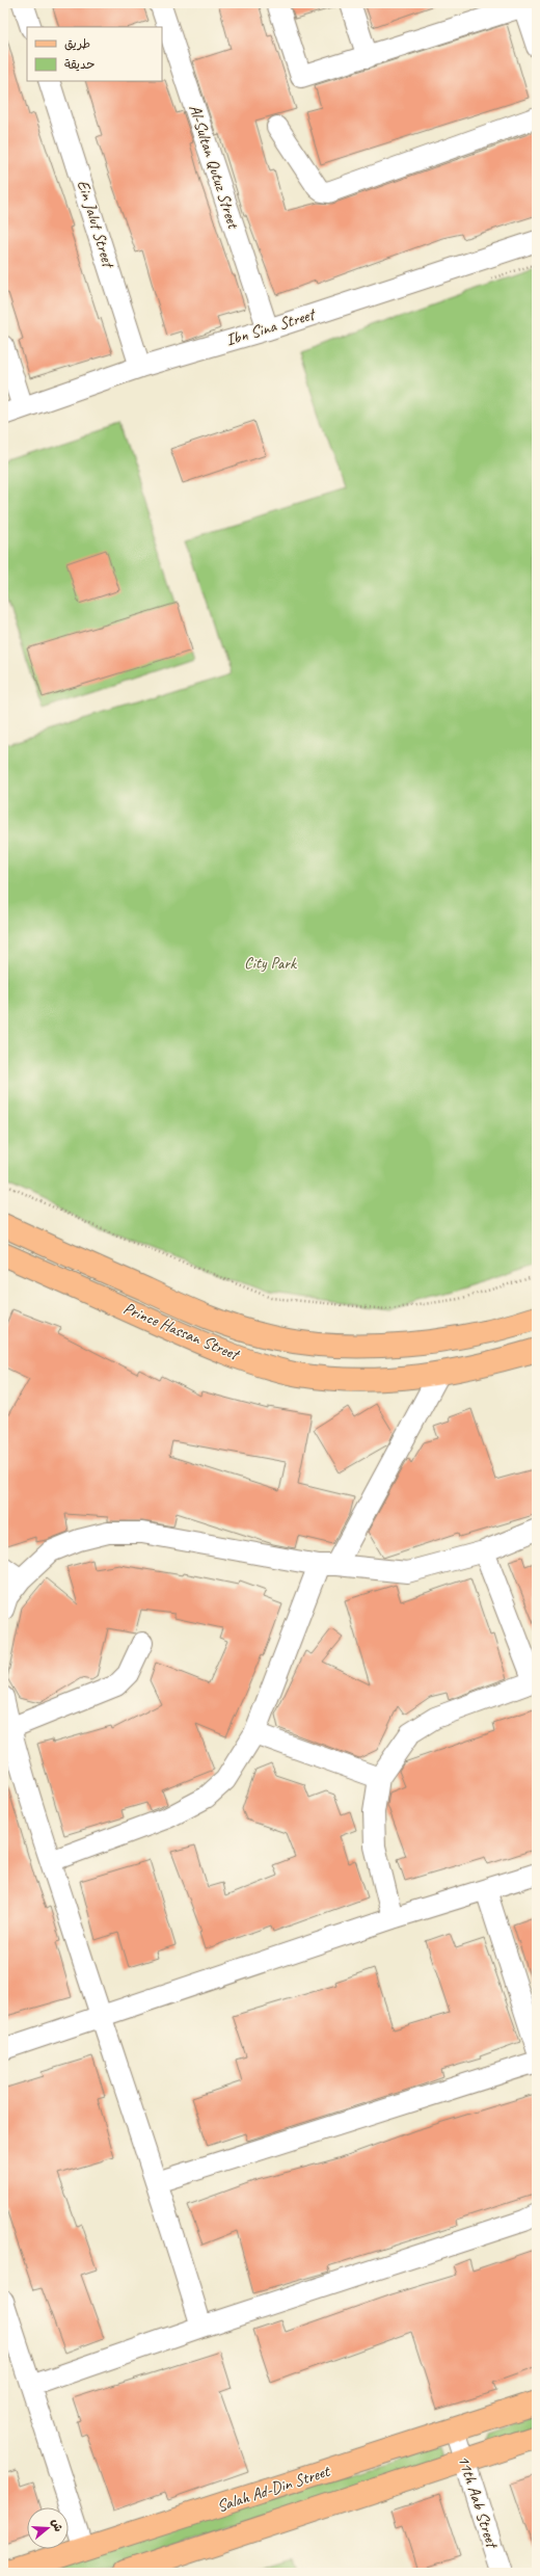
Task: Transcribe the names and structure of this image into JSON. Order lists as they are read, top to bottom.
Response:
{
  "streets": {
    "main road": ["Prince Hassan Street", "Salah Ad-Din Street"],
    "street": [
      "Al-Sultan Qutuz Street",
      "Ein Jalut Street",
      "Ibn Sina Street",
      "11th Aab Street"
    ]
  },
  "crossings": [
    ["Al-Sultan Qutuz Street", "Ibn Sina Street"],
    ["Ein Jalut Street", "Ibn Sina Street"],
    ["Salah Ad-Din Street", "11th Aab Street"]
  ],
  "parks": ["City Park"],
  "legend": ["طريق", "حديقة"],
  "north": "right"
}
